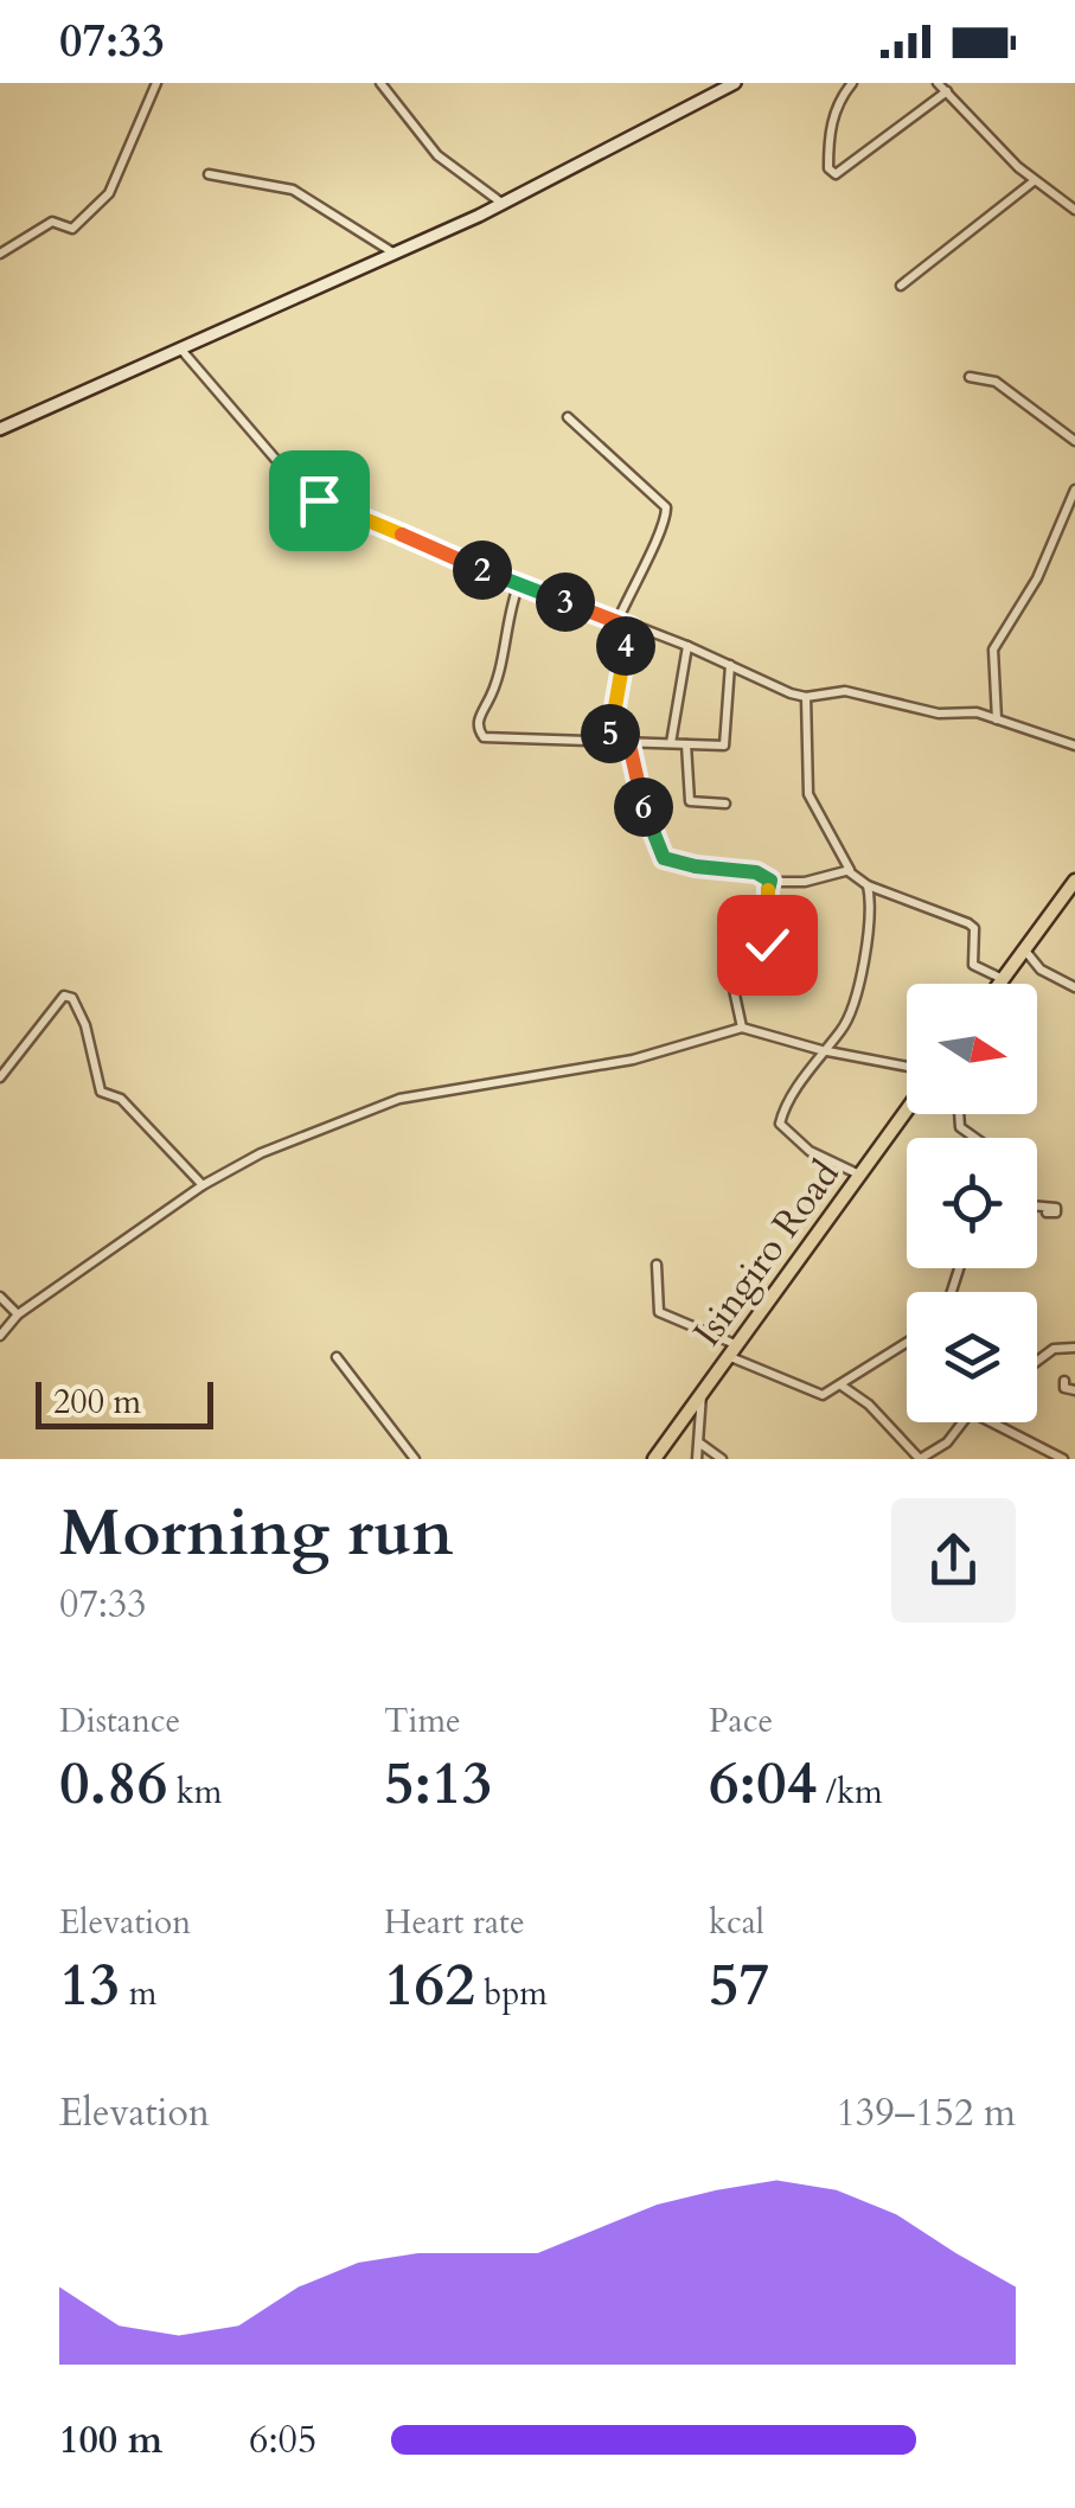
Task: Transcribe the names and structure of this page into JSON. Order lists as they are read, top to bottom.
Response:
{
  "streets": {
    "main road": ["Isingiro Road"]
  },
  "scale_bar": "200 m",
  "north": "right",
  "page": {
    "status": "07:33",
    "pins": [
      "2",
      "3",
      "4",
      "5",
      "6"
    ],
    "scale": "200 m",
    "heading": ["Morning run", "07:33"],
    "stats": [
      ["Distance", "0.86 km"],
      ["Time", "5:13"],
      ["Pace", "6:04 /km"],
      ["Elevation", "13 m"],
      ["Heart rate", "162 bpm"],
      ["kcal", "57"]
    ],
    "chart": ["Elevation", "139–152 m"],
    "list": [
      {
        "name": "100 m",
        "note": "6:05"
      }
    ]
  }
}
